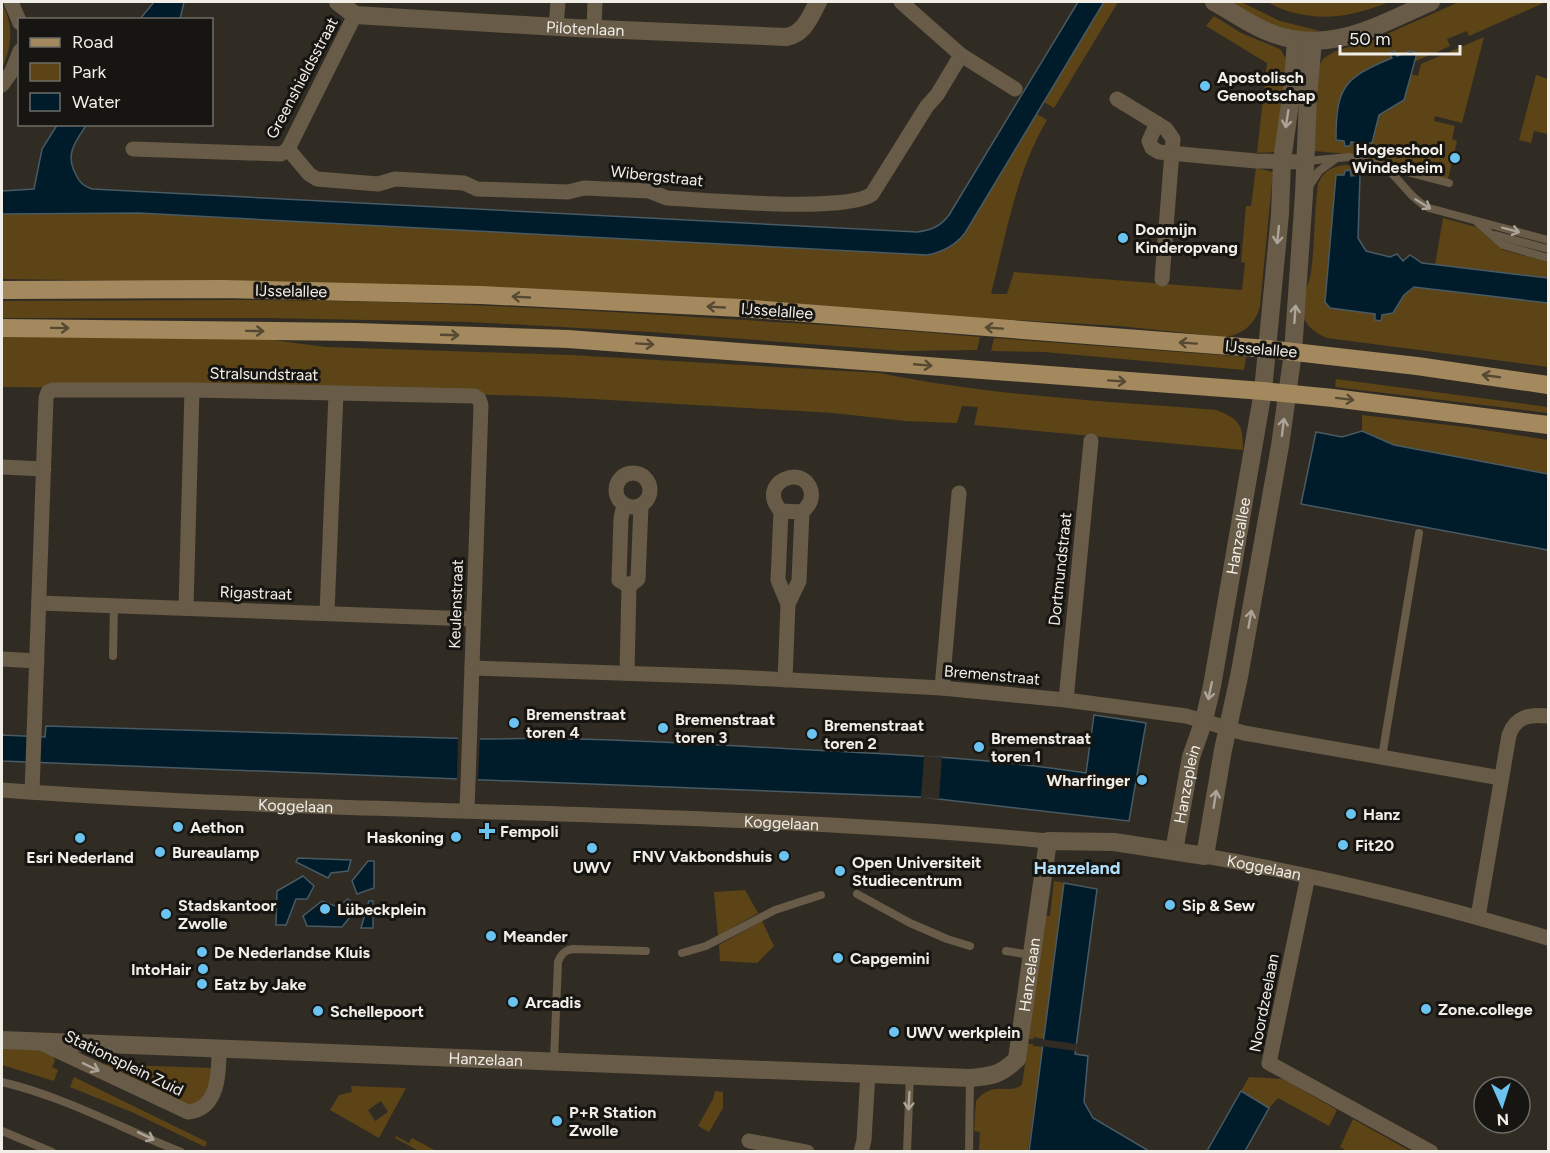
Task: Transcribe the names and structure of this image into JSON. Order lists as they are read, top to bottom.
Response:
{
  "streets": {
    "main road": ["IJsselallee"],
    "street": [
      "Pilotenlaan",
      "Greenshieldsstraat",
      "Wibergstraat",
      "Stralsundstraat",
      "Hanzeallee",
      "Dortmundstraat",
      "Rigastraat",
      "Keulenstraat",
      "Bremenstraat",
      "Hanzeplein",
      "Koggelaan",
      "Hanzelaan",
      "Noordzeelaan",
      "Stationsplein Zuid"
    ]
  },
  "crossings": [
    ["Pilotenlaan", "Greenshieldsstraat"],
    ["Greenshieldsstraat", "Wibergstraat"],
    ["IJsselallee", "Hanzeallee"],
    ["Stralsundstraat", "Keulenstraat"],
    ["Hanzeallee", "Bremenstraat"],
    ["Hanzeallee", "Hanzeplein"],
    ["Dortmundstraat", "Bremenstraat"],
    ["Rigastraat", "Keulenstraat"],
    ["Keulenstraat", "Bremenstraat"],
    ["Keulenstraat", "Koggelaan"],
    ["Bremenstraat", "Hanzeplein"],
    ["Hanzeplein", "Koggelaan"],
    ["Koggelaan", "Hanzelaan"],
    ["Koggelaan", "Noordzeelaan"],
    ["Hanzelaan", "Stationsplein Zuid"]
  ],
  "districts": ["Hanzeland"],
  "places": {
    "other": [
      "Apostolisch Genootschap",
      "Hogeschool Windesheim",
      "Doomijn Kinderopvang",
      "Bremenstraat toren 4",
      "Bremenstraat toren 3",
      "Bremenstraat toren 2",
      "Bremenstraat toren 1",
      "Wharfinger",
      "Hanz",
      "Aethon",
      "Haskoning",
      "Esri Nederland",
      "Fit20",
      "UWV",
      "Bureaulamp",
      "FNV Vakbondshuis",
      "Open Universiteit Studiecentrum",
      "Sip & Sew",
      "Lübeckplein",
      "Stadskantoor Zwolle",
      "Meander",
      "De Nederlandse Kluis",
      "Capgemini",
      "IntoHair",
      "Eatz by Jake",
      "Arcadis",
      "Zone.college",
      "Schellepoort",
      "UWV werkplein",
      "P+R Station Zwolle"
    ],
    "health": ["Fempoli"]
  },
  "legend": ["Road", "Park", "Water"],
  "scale_bar": "50 m",
  "north": "bottom"
}
